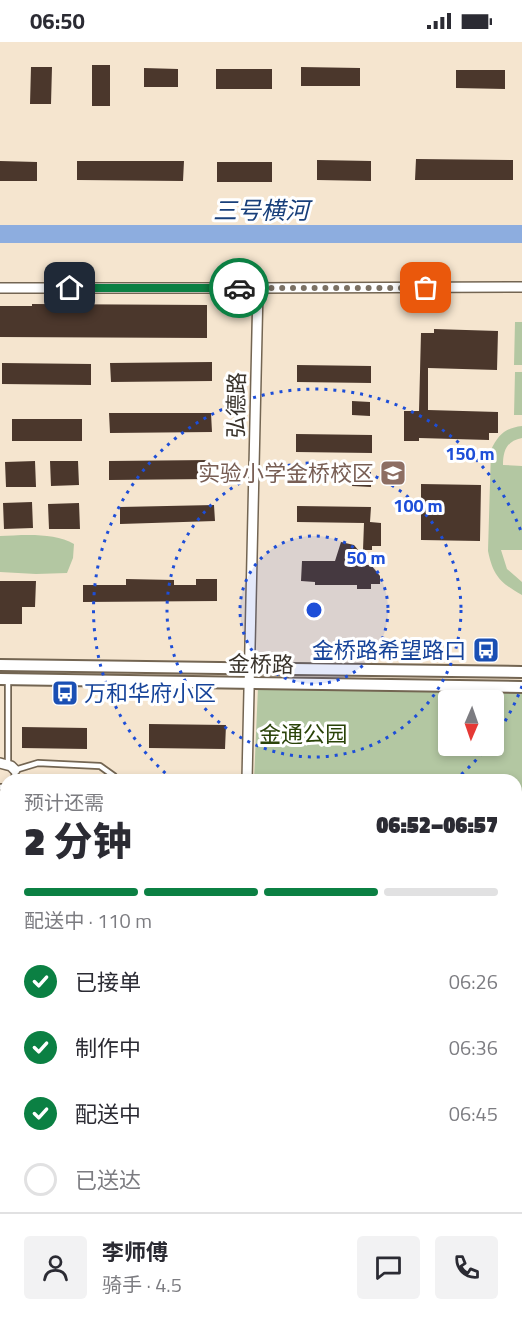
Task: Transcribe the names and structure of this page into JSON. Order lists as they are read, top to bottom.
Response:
{
  "streets": {
    "street": ["弘德路", "金桥路"]
  },
  "crossings": [
    ["弘德路", "金桥路"]
  ],
  "water": ["三号横河"],
  "parks": ["金通公园"],
  "places": {
    "school or university": ["实验小学金桥校区"],
    "bus stop": ["金桥路希望路口", "万和华府小区"]
  },
  "north": "bottom",
  "page": {
    "status": "06:50",
    "heading": ["2 分钟", "预计还需", "06:52–06:57"],
    "panel": ["李师傅", "骑手 · 4.5"],
    "bar": "配送中 · 110 m",
    "list": [
      ["已接单", "06:26"],
      ["制作中", "06:36"],
      ["配送中", "06:45"],
      "已送达"
    ]
  },
  "rings": ["150 m", "100 m", "50 m"]
}
